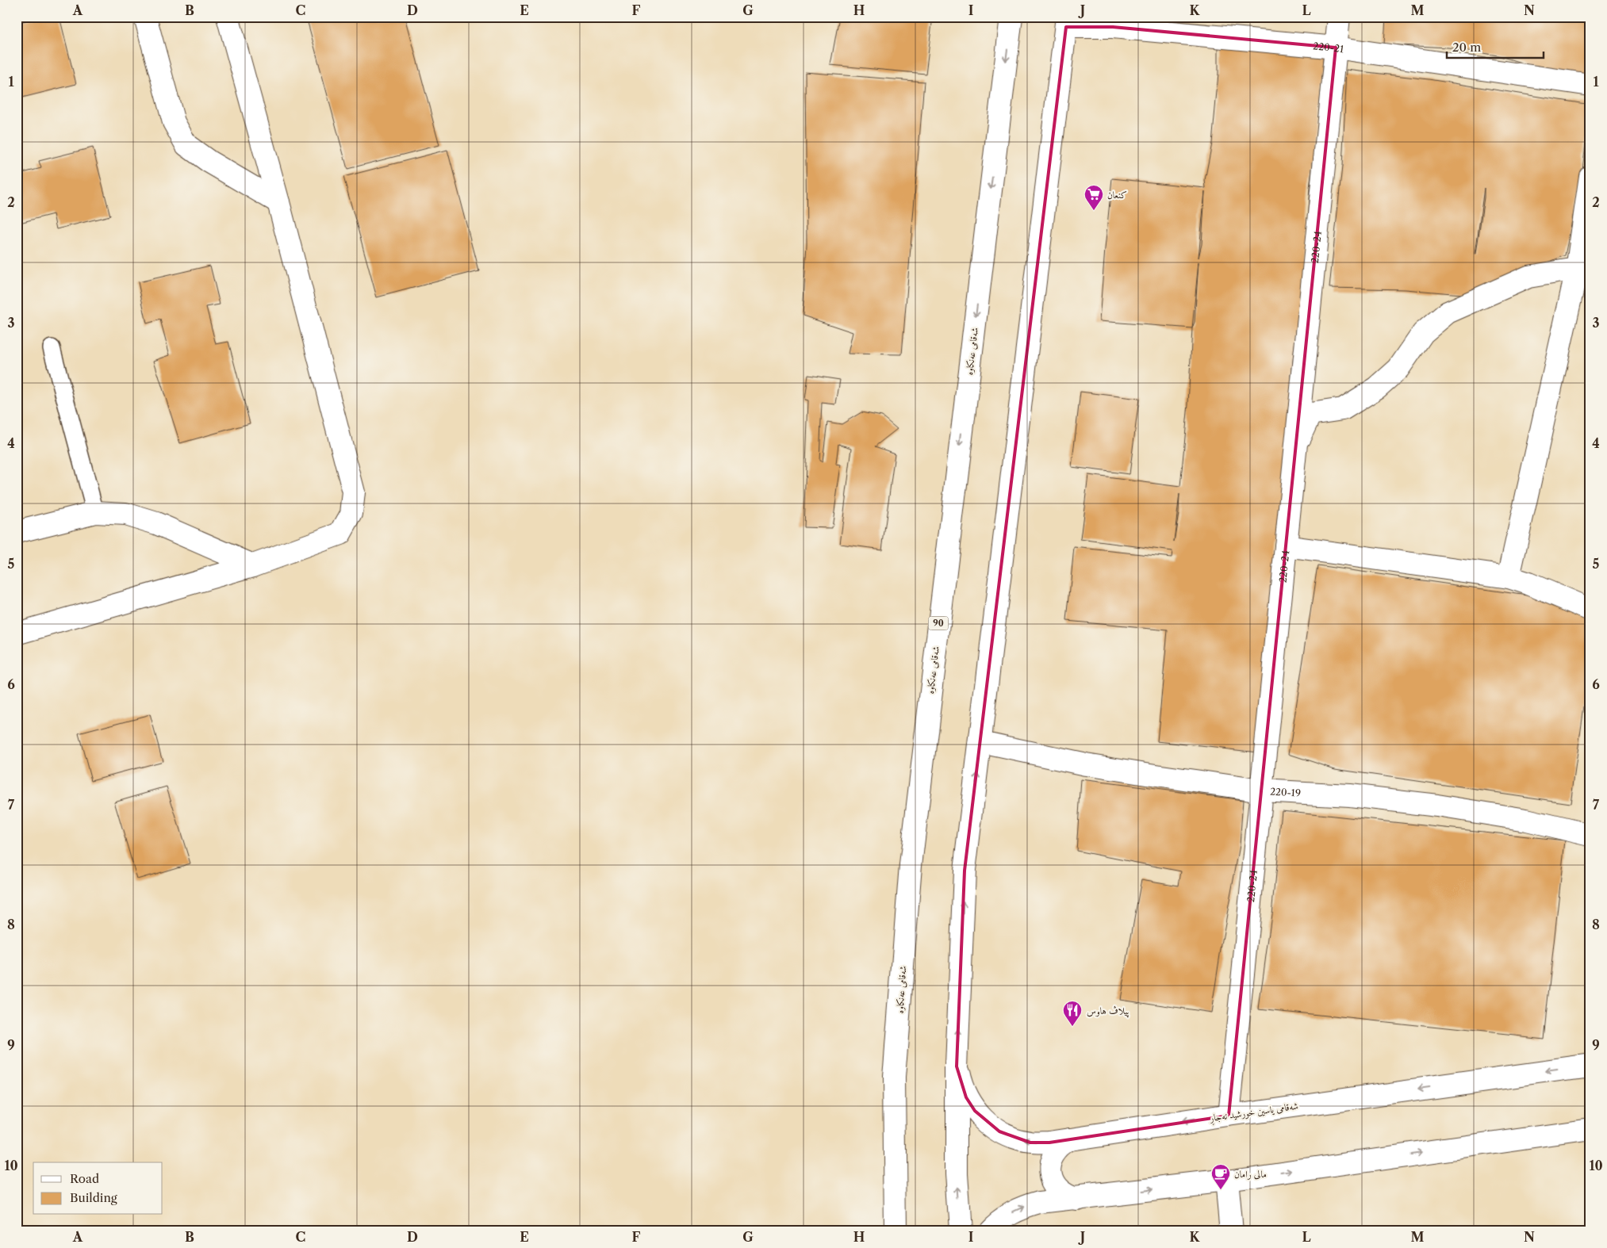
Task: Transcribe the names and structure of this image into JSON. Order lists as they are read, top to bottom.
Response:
{
  "streets": {
    "main road": [
      "220-21",
      "220-24",
      "شەقامی عەنکاوە",
      "90",
      "220-19",
      "شەقامی یاسین خورشید نەجاڕ"
    ]
  },
  "crossings": [
    ["220-21", "220-24"],
    ["220-24", "220-19"],
    ["220-24", "شەقامی یاسین خورشید نەجاڕ"]
  ],
  "places": {
    "supermarket": ["كنعان"],
    "restaurant": ["پيلاڤ هاوس"],
    "cafe": ["مالى رامان"]
  },
  "legend": ["Road", "Building"],
  "scale_bar": "20 m",
  "grid": {
    "columns": [
      "A",
      "B",
      "C",
      "D",
      "E",
      "F",
      "G",
      "H",
      "I",
      "J",
      "K",
      "L",
      "M",
      "N"
    ],
    "rows": [
      "1",
      "2",
      "3",
      "4",
      "5",
      "6",
      "7",
      "8",
      "9",
      "10"
    ]
  }
}
